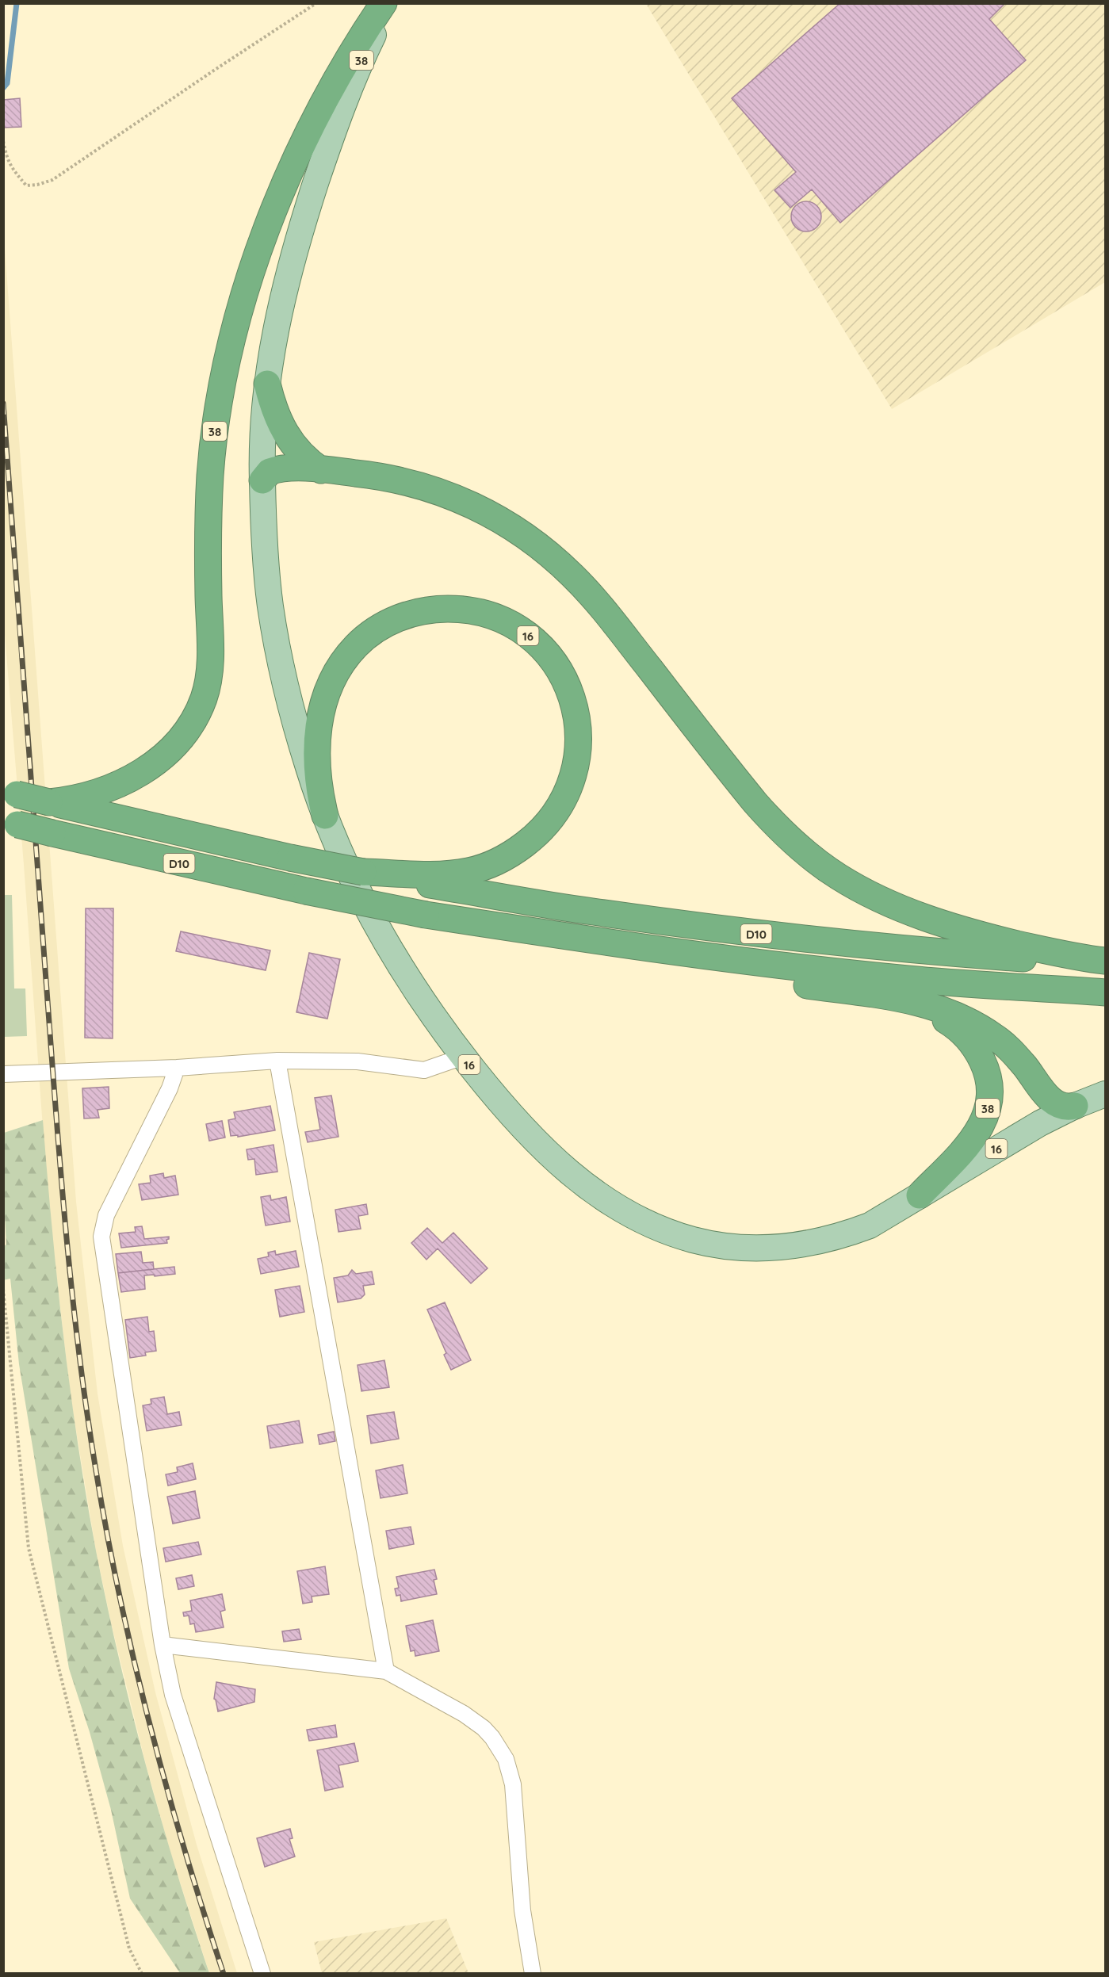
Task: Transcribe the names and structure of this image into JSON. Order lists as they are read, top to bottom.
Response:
{
  "streets": {
    "highway": ["38", "16", "D10"]
  },
  "crossings": [
    ["38", "16"],
    ["38", "D10"],
    ["16", "D10"]
  ]
}
